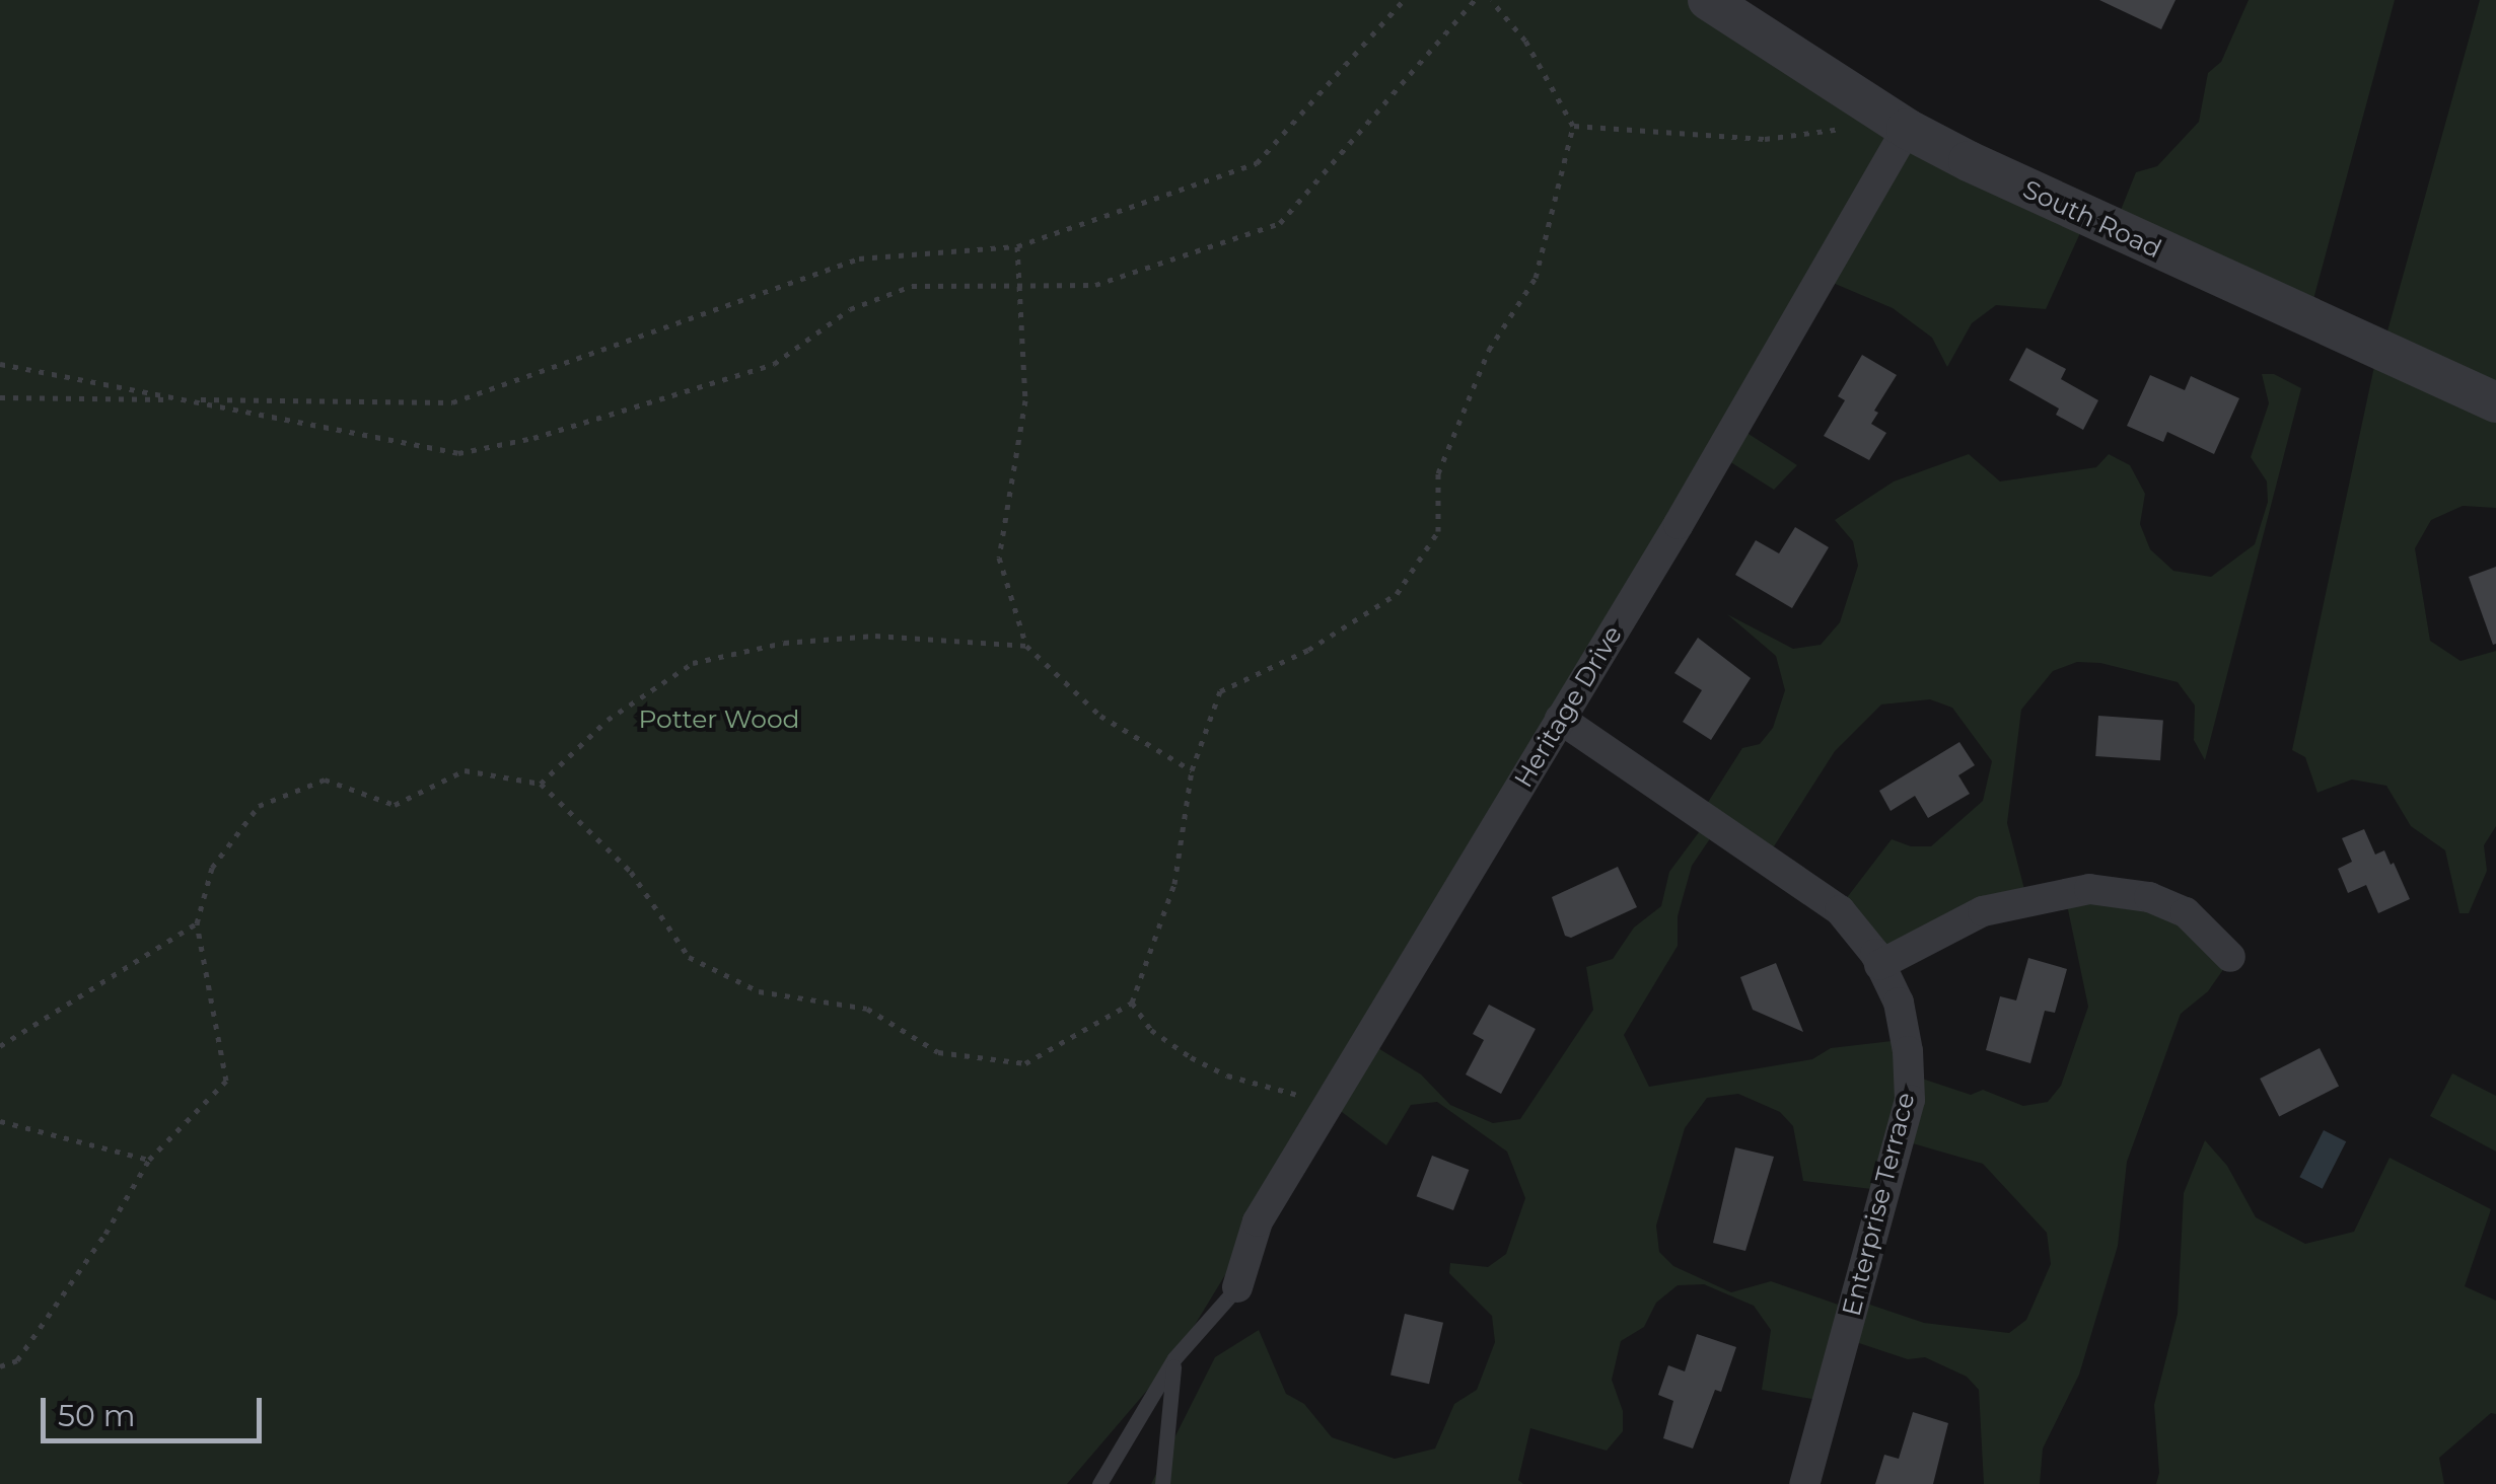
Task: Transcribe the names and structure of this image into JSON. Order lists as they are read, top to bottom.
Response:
{
  "streets": {
    "street": ["South Road", "Heritage Drive", "Enterprise Terrace"]
  },
  "crossings": [
    ["South Road", "Heritage Drive"],
    ["Heritage Drive", "Enterprise Terrace"]
  ],
  "parks": ["Potter Wood"],
  "scale_bar": "50 m"
}
